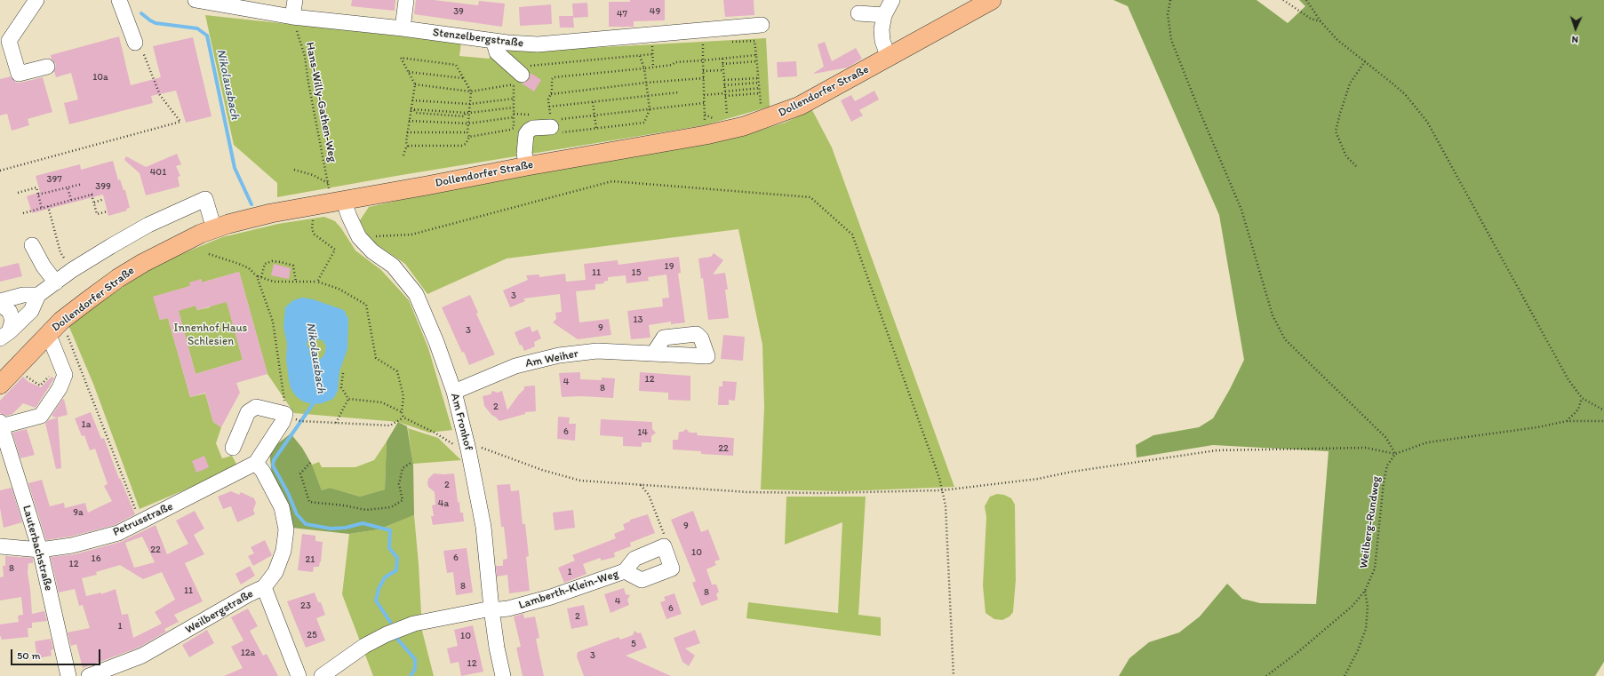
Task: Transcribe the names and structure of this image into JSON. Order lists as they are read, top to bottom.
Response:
{
  "streets": {
    "main road": ["Dollendorfer Straße"],
    "street": [
      "Stenzelbergstraße",
      "Am Weiher",
      "Am Fronhof",
      "Petrusstraße",
      "Lauterbachstraße",
      "Lamberth-Klein-Weg",
      "Weilbergstraße"
    ],
    "path": ["Hans-Willy-Gathen-Weg", "Weilberg-Rundweg"]
  },
  "crossings": [
    ["Stenzelbergstraße", "Hans-Willy-Gathen-Weg"],
    ["Dollendorfer Straße", "Hans-Willy-Gathen-Weg"],
    ["Dollendorfer Straße", "Am Fronhof"],
    ["Hans-Willy-Gathen-Weg", "Am Fronhof"],
    ["Am Weiher", "Am Fronhof"],
    ["Am Fronhof", "Lamberth-Klein-Weg"],
    ["Petrusstraße", "Lauterbachstraße"]
  ],
  "water": ["Nikolausbach"],
  "parks": ["Innenhof Haus Schlesien"],
  "house_numbers": [
    "39",
    "49",
    "47",
    "10a",
    "401",
    "397",
    "399",
    "19",
    "11",
    "15",
    "3",
    "13",
    "9",
    "3",
    "12",
    "4",
    "8",
    "2",
    "1a",
    "6",
    "14",
    "22",
    "2",
    "4a",
    "9a",
    "9",
    "22",
    "10",
    "6",
    "16",
    "21",
    "12",
    "8",
    "1",
    "8",
    "11",
    "8",
    "4",
    "23",
    "6",
    "2",
    "1",
    "25",
    "10",
    "5",
    "12a",
    "3",
    "12"
  ],
  "scale_bar": "50 m",
  "north": "bottom"
}
